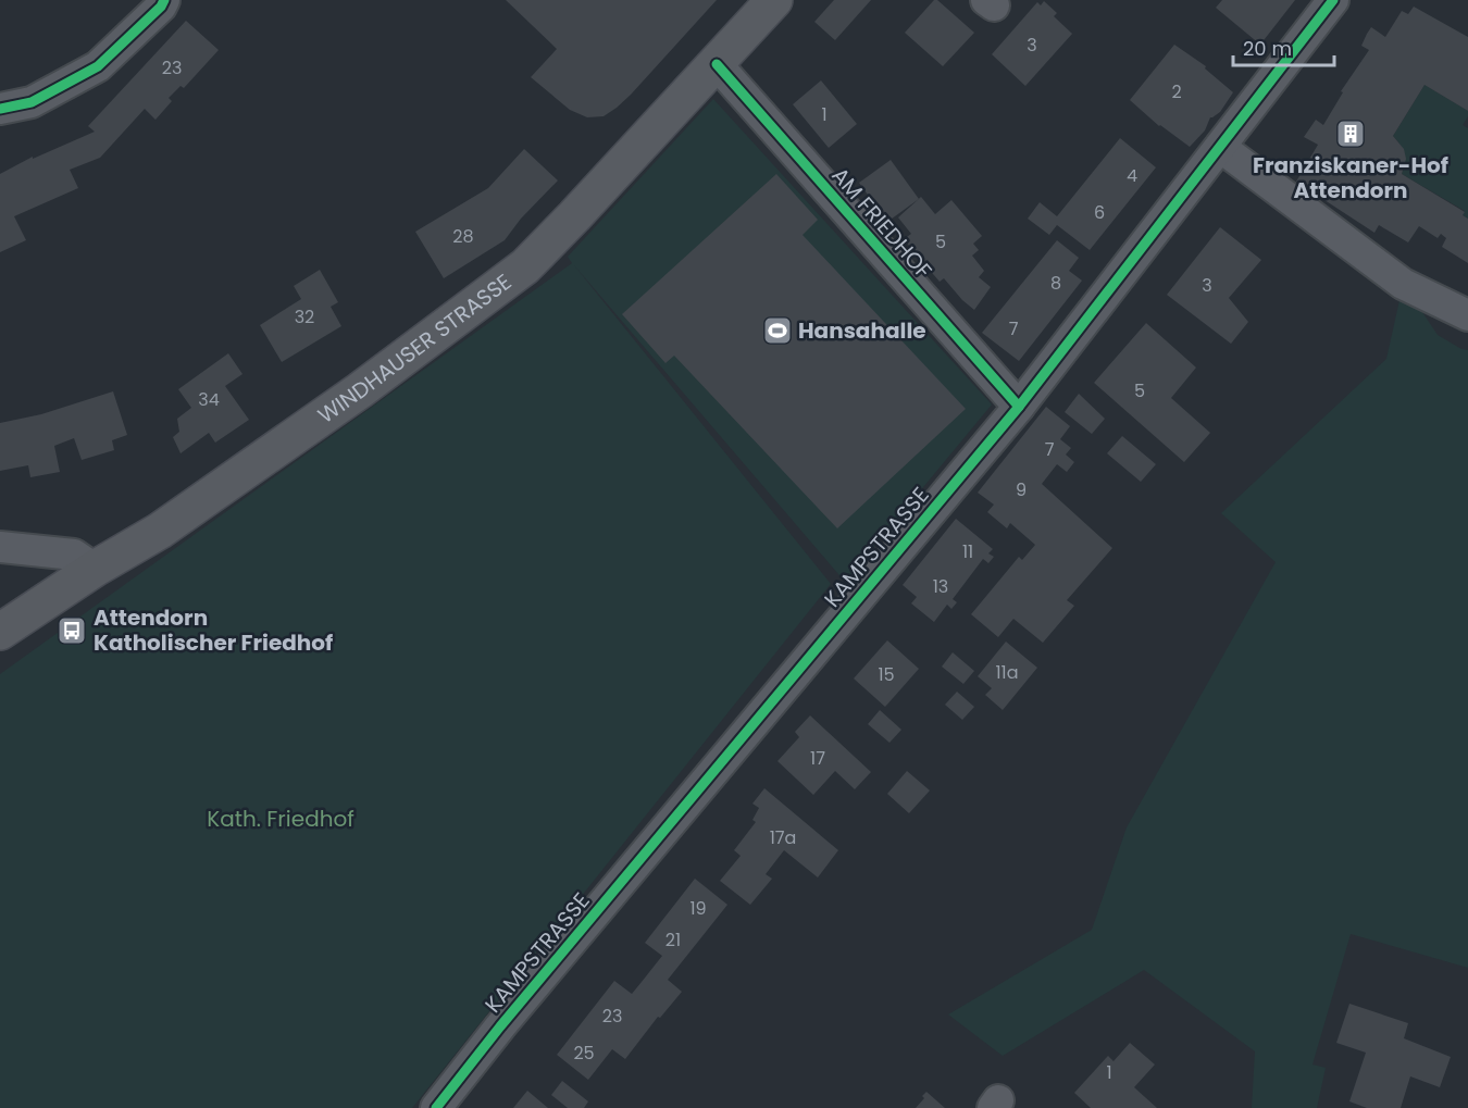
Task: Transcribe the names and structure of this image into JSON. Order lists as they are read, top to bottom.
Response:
{
  "streets": {
    "main road": ["WINDHAUSER STRASSE"],
    "street": ["AM FRIEDHOF", "KAMPSTRASSE"]
  },
  "crossings": [
    ["AM FRIEDHOF", "WINDHAUSER STRASSE"],
    ["AM FRIEDHOF", "KAMPSTRASSE"]
  ],
  "parks": ["Kath. Friedhof"],
  "places": {
    "building": ["Franziskaner-Hof Attendorn"],
    "sports": ["Hansahalle"],
    "bus stop": ["Attendorn Katholischer Friedhof"]
  },
  "house_numbers": [
    "3",
    "23",
    "2",
    "1",
    "4",
    "6",
    "28",
    "5",
    "8",
    "3",
    "32",
    "7",
    "5",
    "34",
    "7",
    "9",
    "11",
    "13",
    "11a",
    "15",
    "17",
    "17a",
    "19",
    "21",
    "23",
    "25",
    "1"
  ],
  "scale_bar": "20 m"
}
